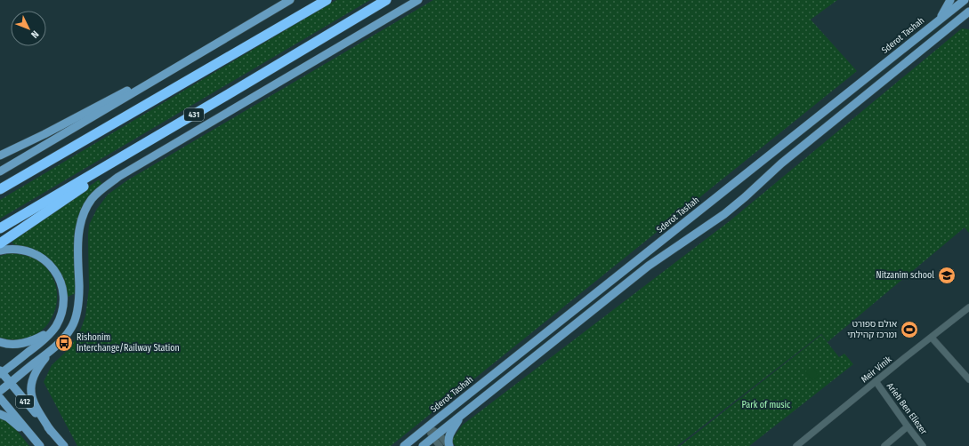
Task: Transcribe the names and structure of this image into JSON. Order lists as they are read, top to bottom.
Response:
{
  "streets": {
    "highway": ["431"],
    "main road": ["Sderot Tashah", "412"],
    "street": ["Meir Vinik", "Arieh Ben Eliezer"]
  },
  "crossings": [
    ["Meir Vinik", "Arieh Ben Eliezer"]
  ],
  "parks": ["Park of music"],
  "places": {
    "school or university": ["Nitzanim school"],
    "sports": ["אולם ספורט ומרכז קהילתי"],
    "bus stop": ["Rishonim Interchange/Railway Station"]
  },
  "north": "bottom right"
}
